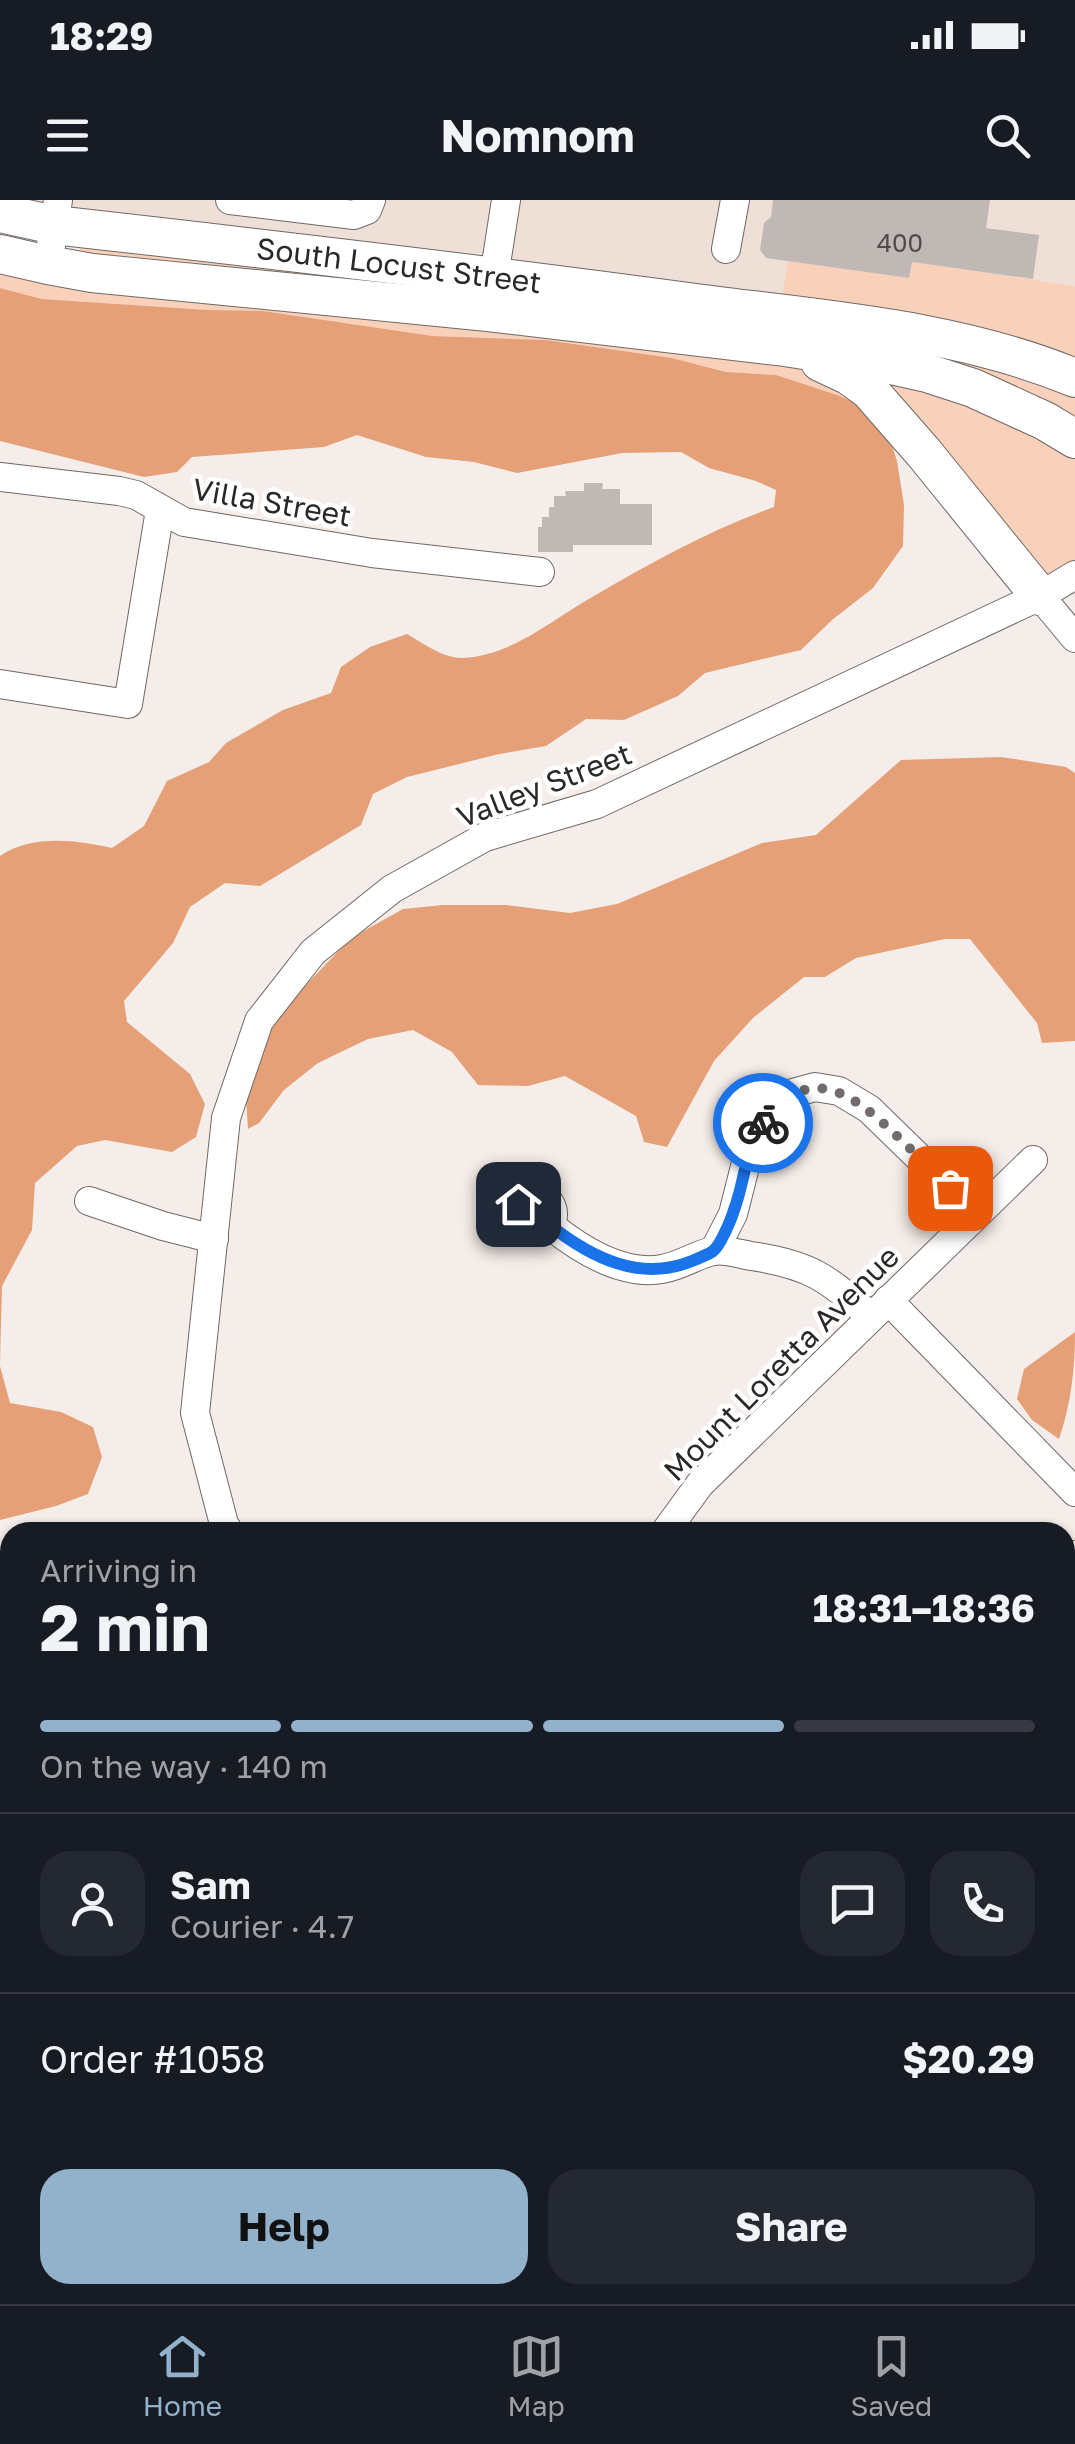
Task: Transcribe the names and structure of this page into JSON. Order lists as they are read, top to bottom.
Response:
{
  "streets": {
    "highway": ["South Locust Street"],
    "street": ["Villa Street", "Valley Street", "Mount Loretta Avenue"]
  },
  "house_numbers": ["400"],
  "page": {
    "status": "18:29",
    "header": "Nomnom",
    "heading": ["2 min", "Arriving in", "18:31–18:36"],
    "panel": [
      "Sam",
      "Courier · 4.7",
      "Order #1058",
      "$20.29"
    ],
    "bar": "On the way · 140 m",
    "buttons": ["Help", "Share"],
    "tabs": ["Home", "Map", "Saved"]
  }
}
